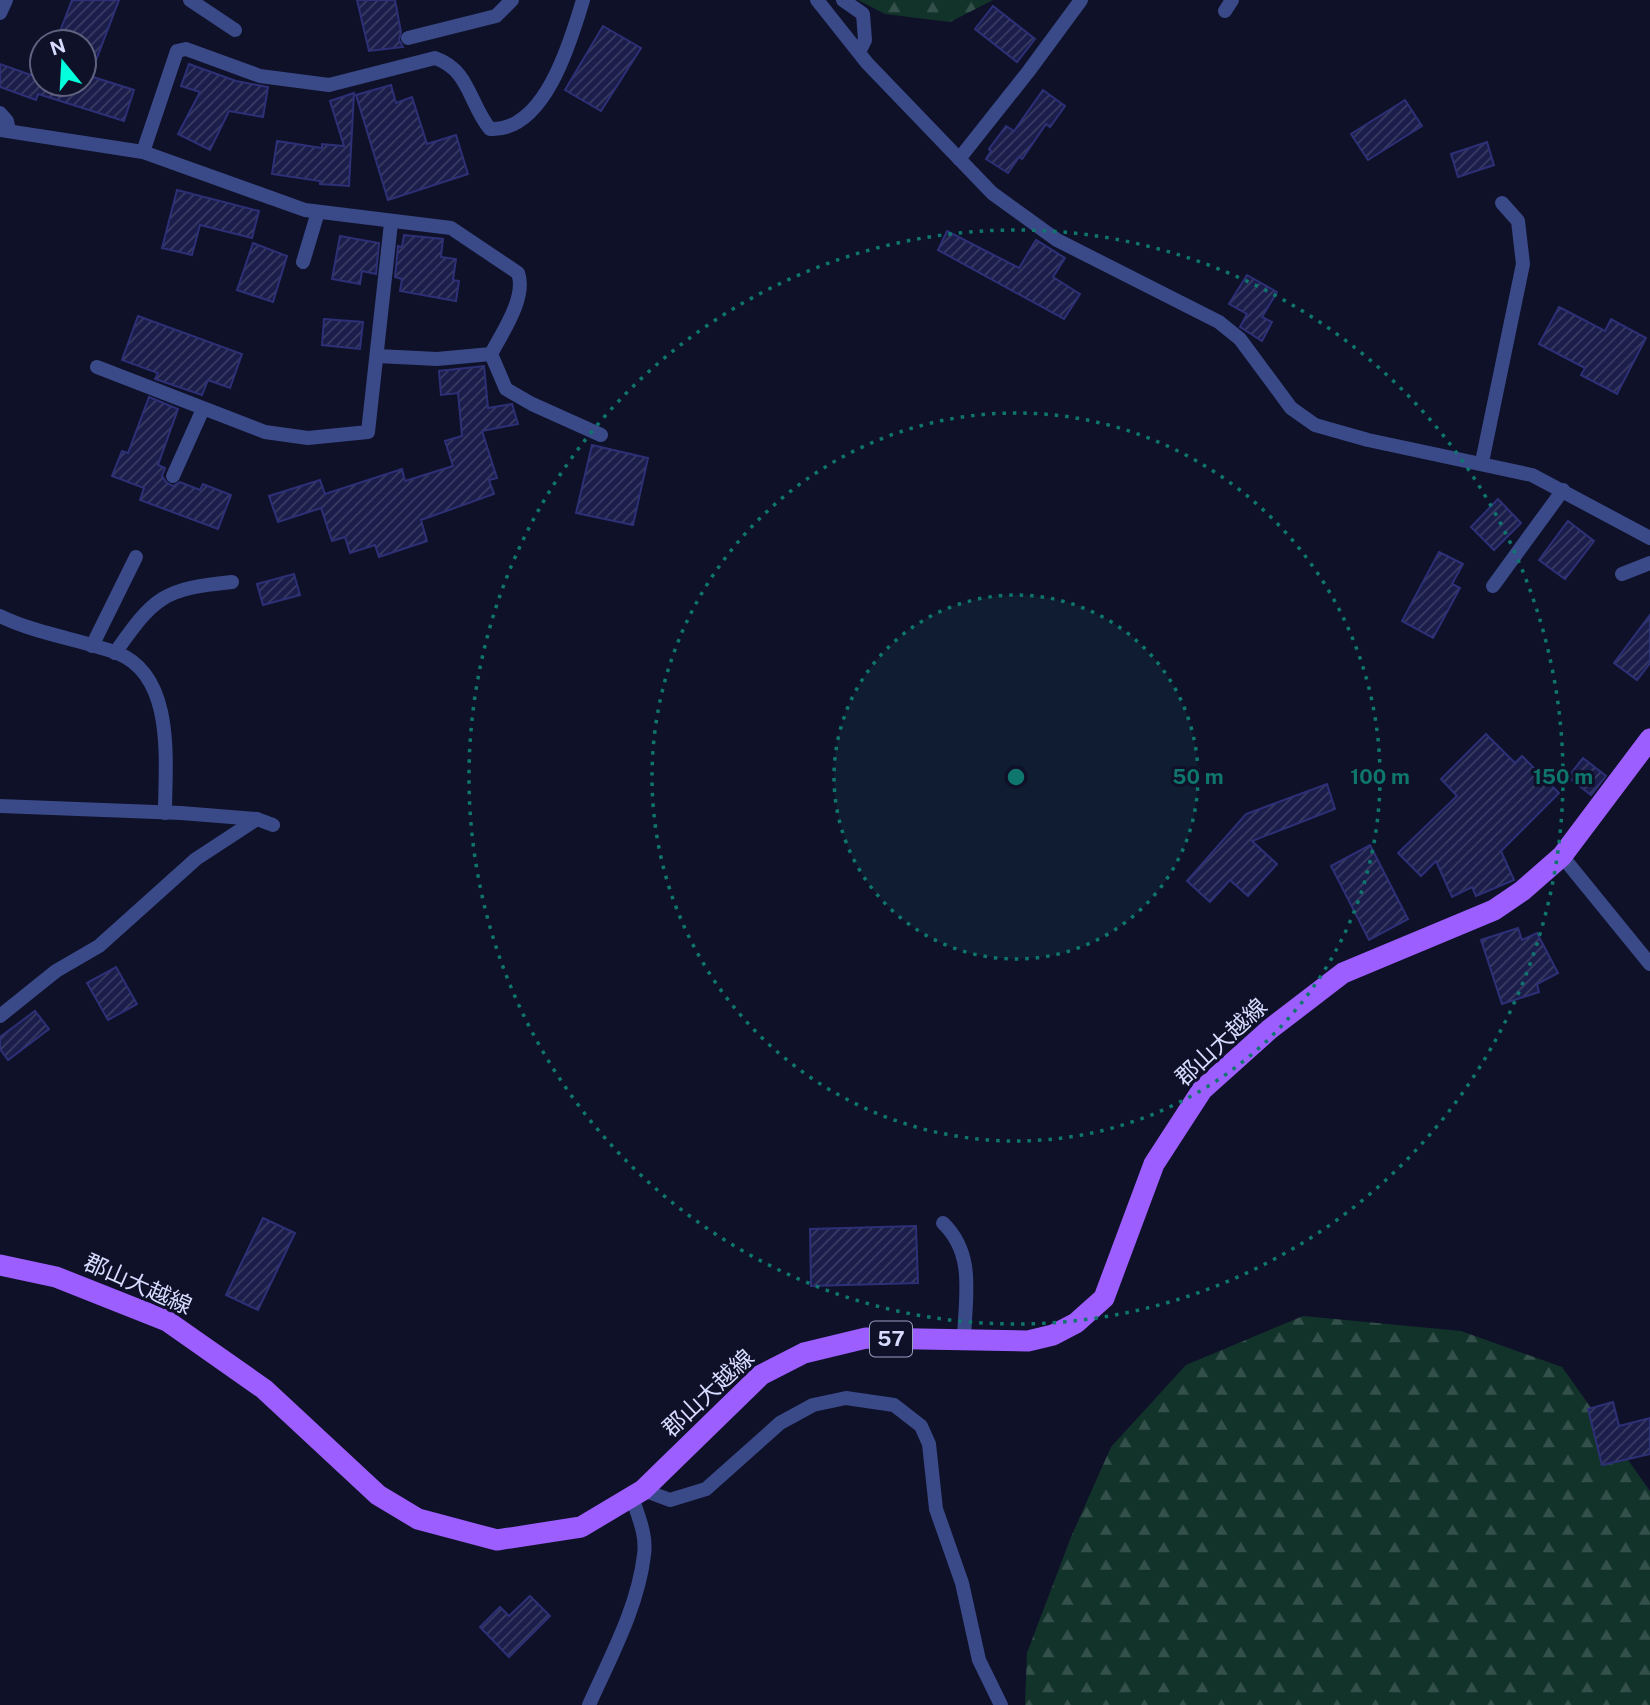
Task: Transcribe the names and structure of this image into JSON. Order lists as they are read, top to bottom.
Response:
{
  "streets": {
    "main road": ["郡山大越線", "57"]
  },
  "north": "top",
  "rings": ["50 m", "100 m", "150 m"]
}
